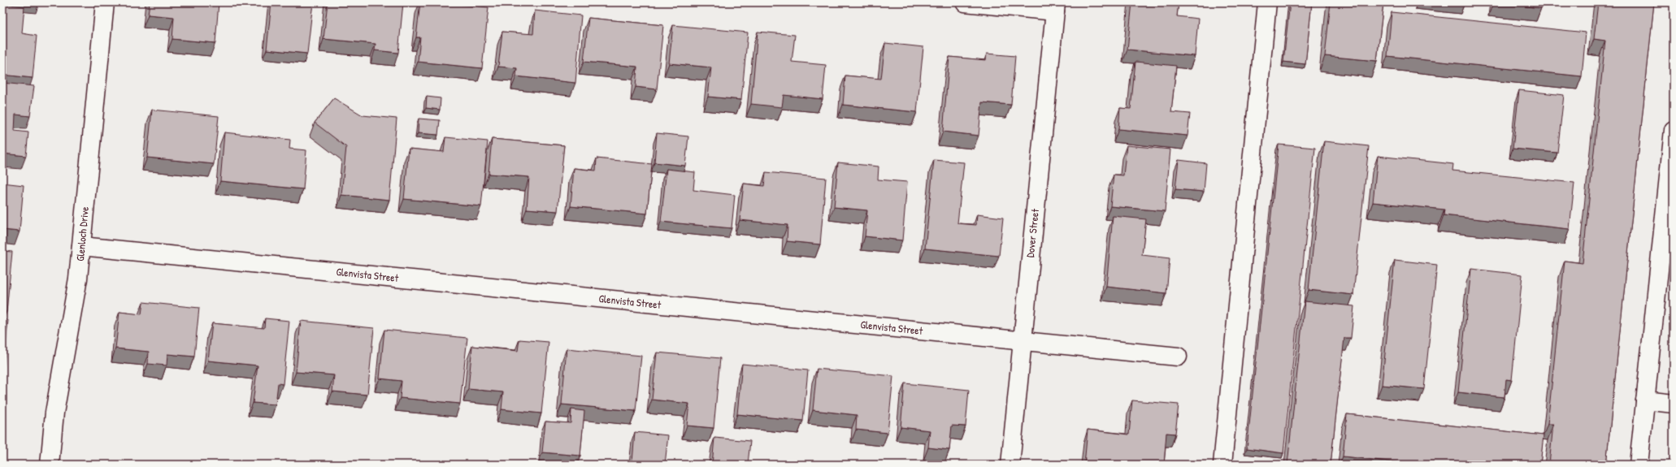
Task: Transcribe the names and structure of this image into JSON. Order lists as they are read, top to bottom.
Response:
{
  "streets": {
    "street": ["Dover Street", "Glenloch Drive", "Glenvista Street"]
  },
  "crossings": [
    ["Dover Street", "Glenvista Street"],
    ["Glenloch Drive", "Glenvista Street"]
  ]
}
